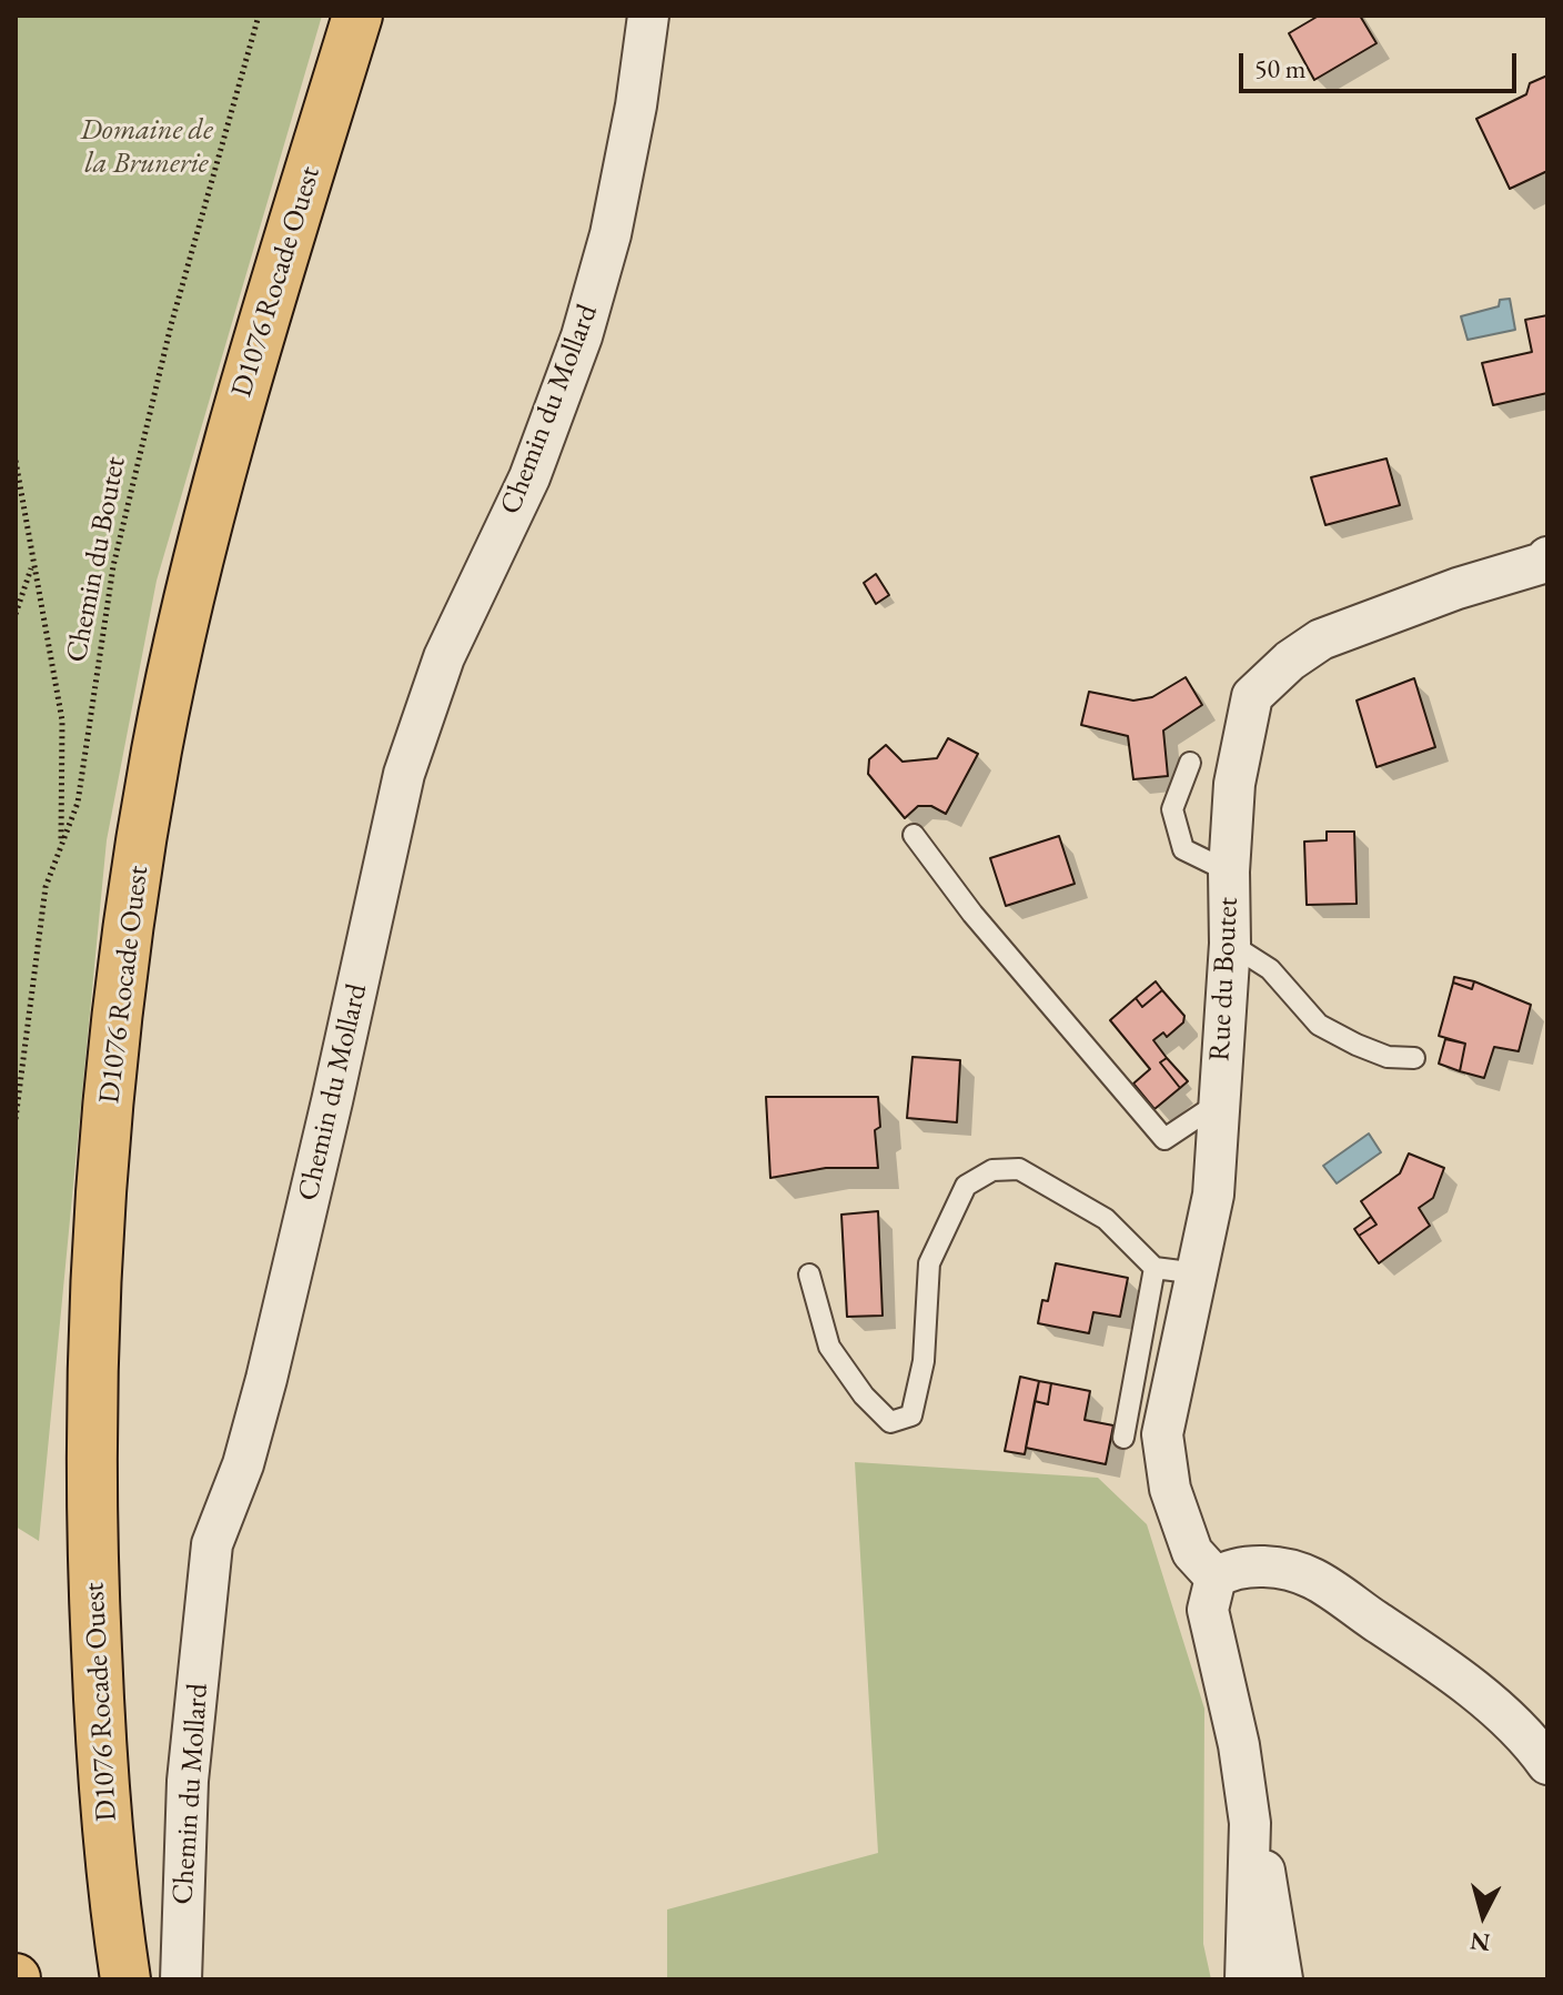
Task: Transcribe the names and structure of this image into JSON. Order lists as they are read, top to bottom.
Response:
{
  "streets": {
    "main road": ["D1076 Rocade Ouest"],
    "street": ["Chemin du Mollard", "Rue du Boutet"],
    "path": ["Chemin du Boutet"]
  },
  "parks": ["Domaine de la Brunerie"],
  "scale_bar": "50 m",
  "north": "bottom"
}
